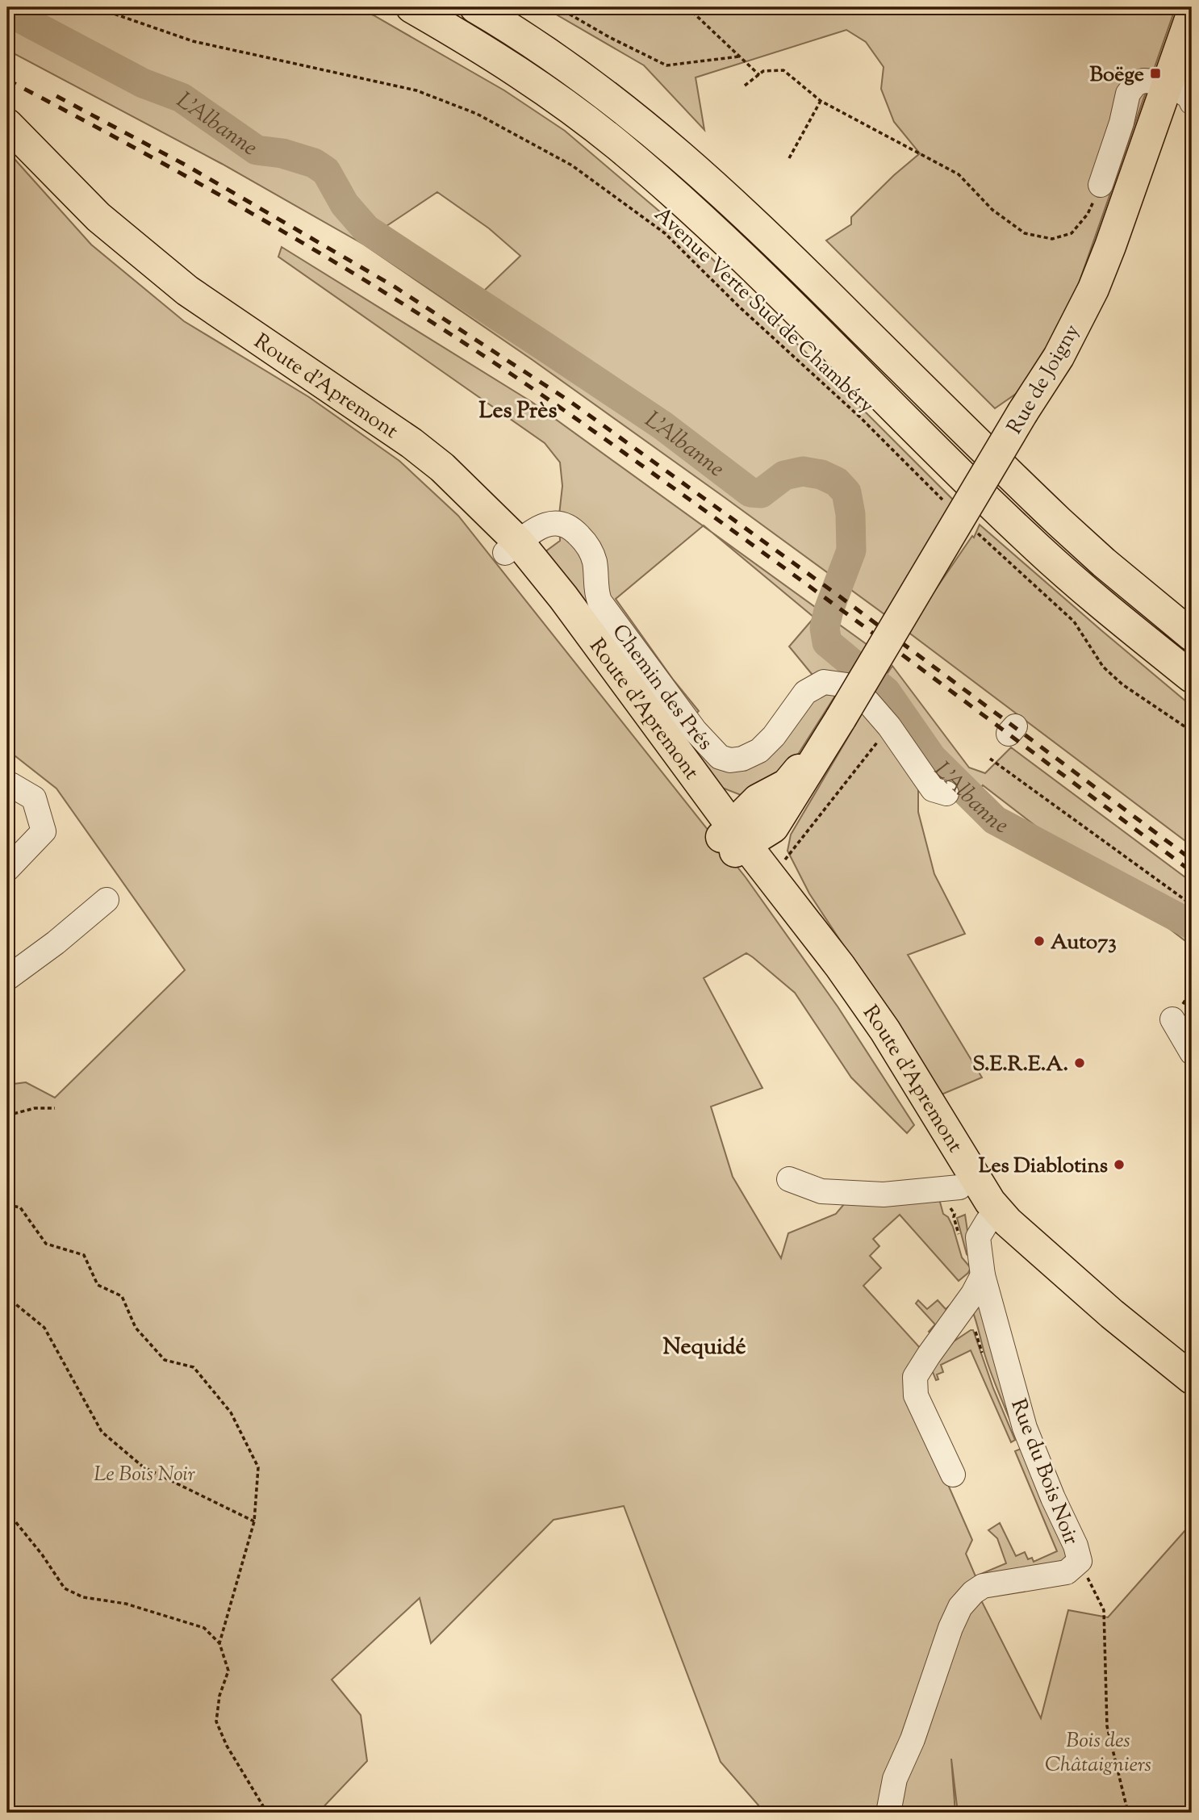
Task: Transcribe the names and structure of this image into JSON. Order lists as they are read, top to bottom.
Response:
{
  "streets": {
    "main road": ["Rue de Joigny", "Route d'Apremont"],
    "street": ["Chemin des Prés", "Rue du Bois Noir"],
    "path": ["Avenue Verte Sud de Chambéry"]
  },
  "crossings": [
    ["Rue de Joigny", "Route d'Apremont"],
    ["Route d'Apremont", "Chemin des Prés"],
    ["Route d'Apremont", "Rue du Bois Noir"]
  ],
  "districts": ["Les Près", "Nequidé"],
  "water": ["L'Albanne"],
  "parks": ["Le Bois Noir", "Bois des Châtaigniers"],
  "places": {
    "transit": ["Boëge"],
    "other": ["Auto73", "S.E.R.E.A.", "Les Diablotins"]
  }
}
